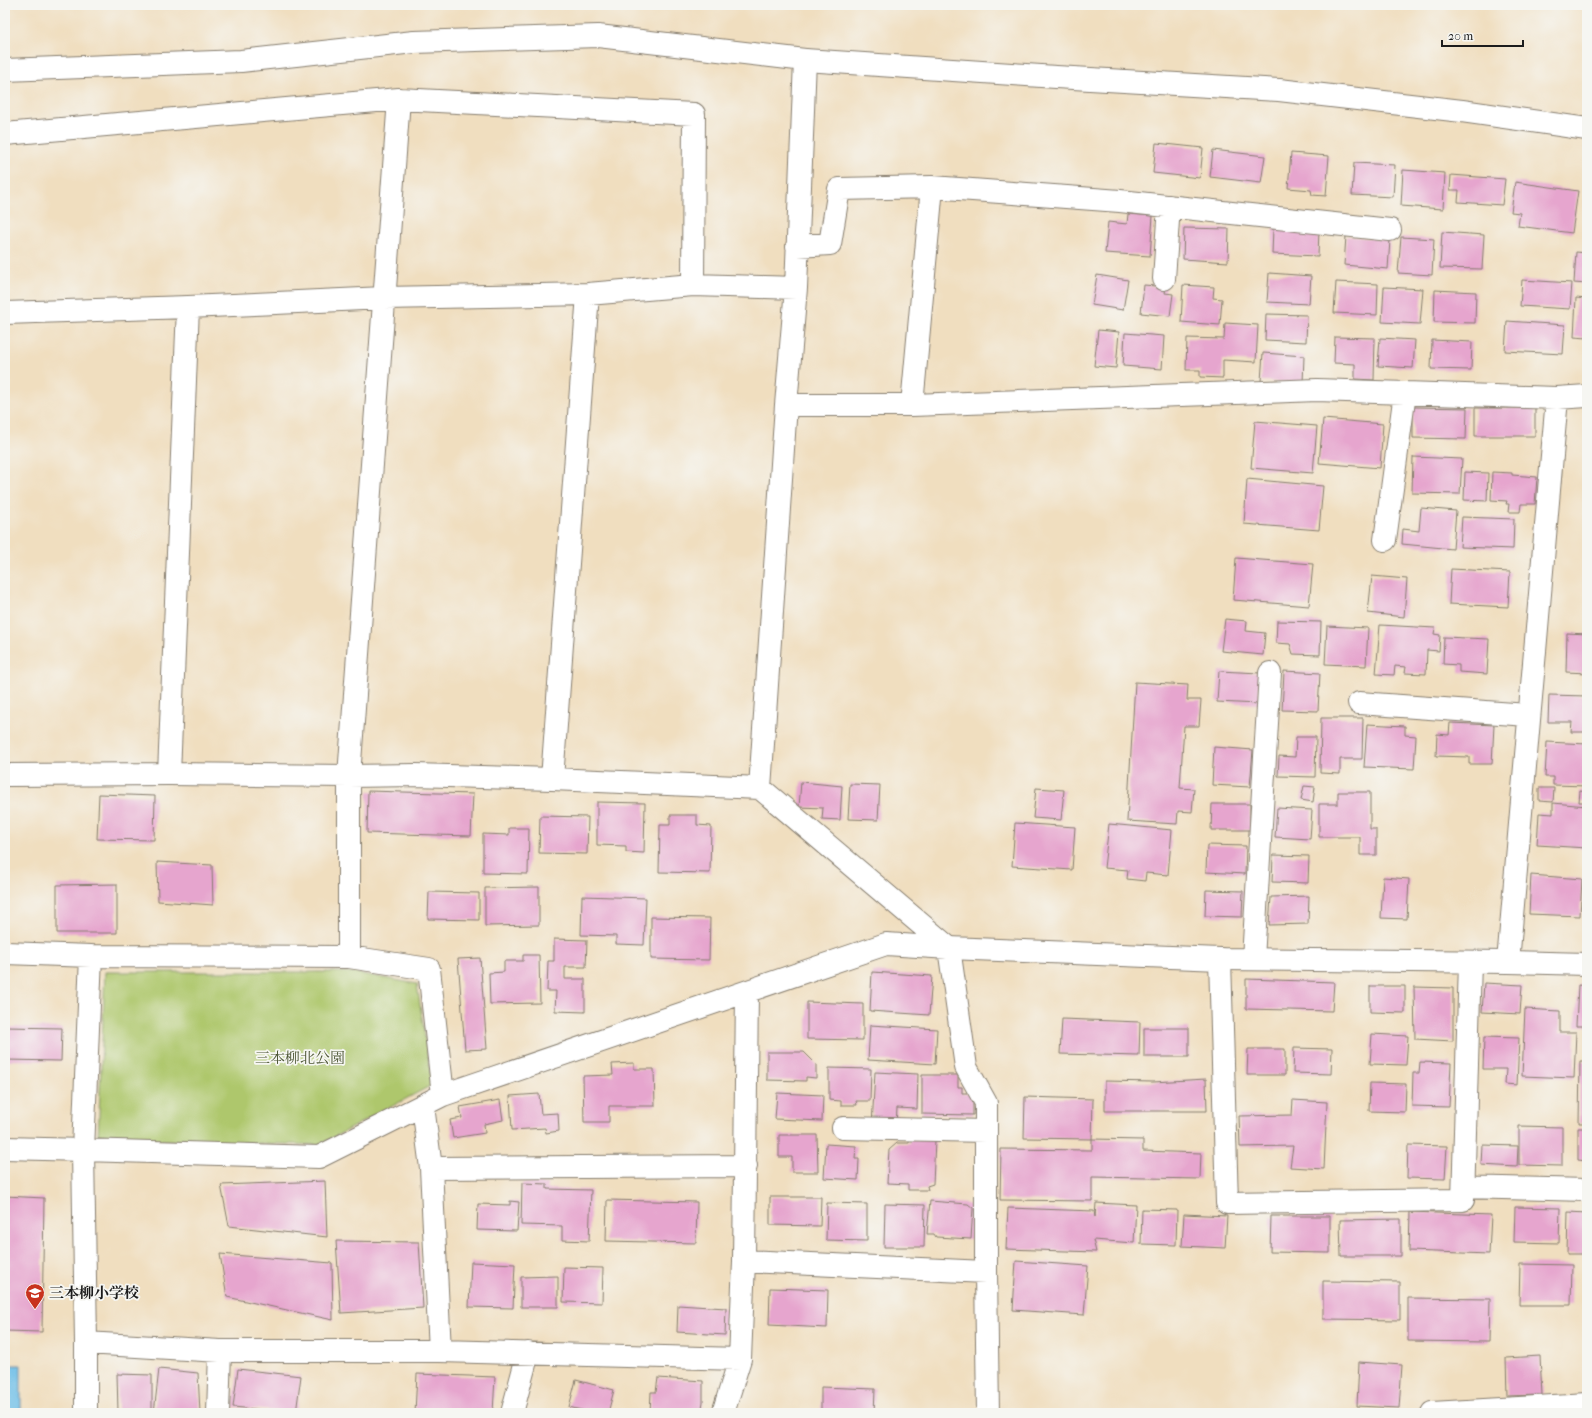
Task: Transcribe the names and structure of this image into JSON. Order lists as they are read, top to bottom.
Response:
{
  "parks": ["三本柳北公園"],
  "places": {
    "school or university": ["三本柳小学校"]
  },
  "scale_bar": "20 m"
}
